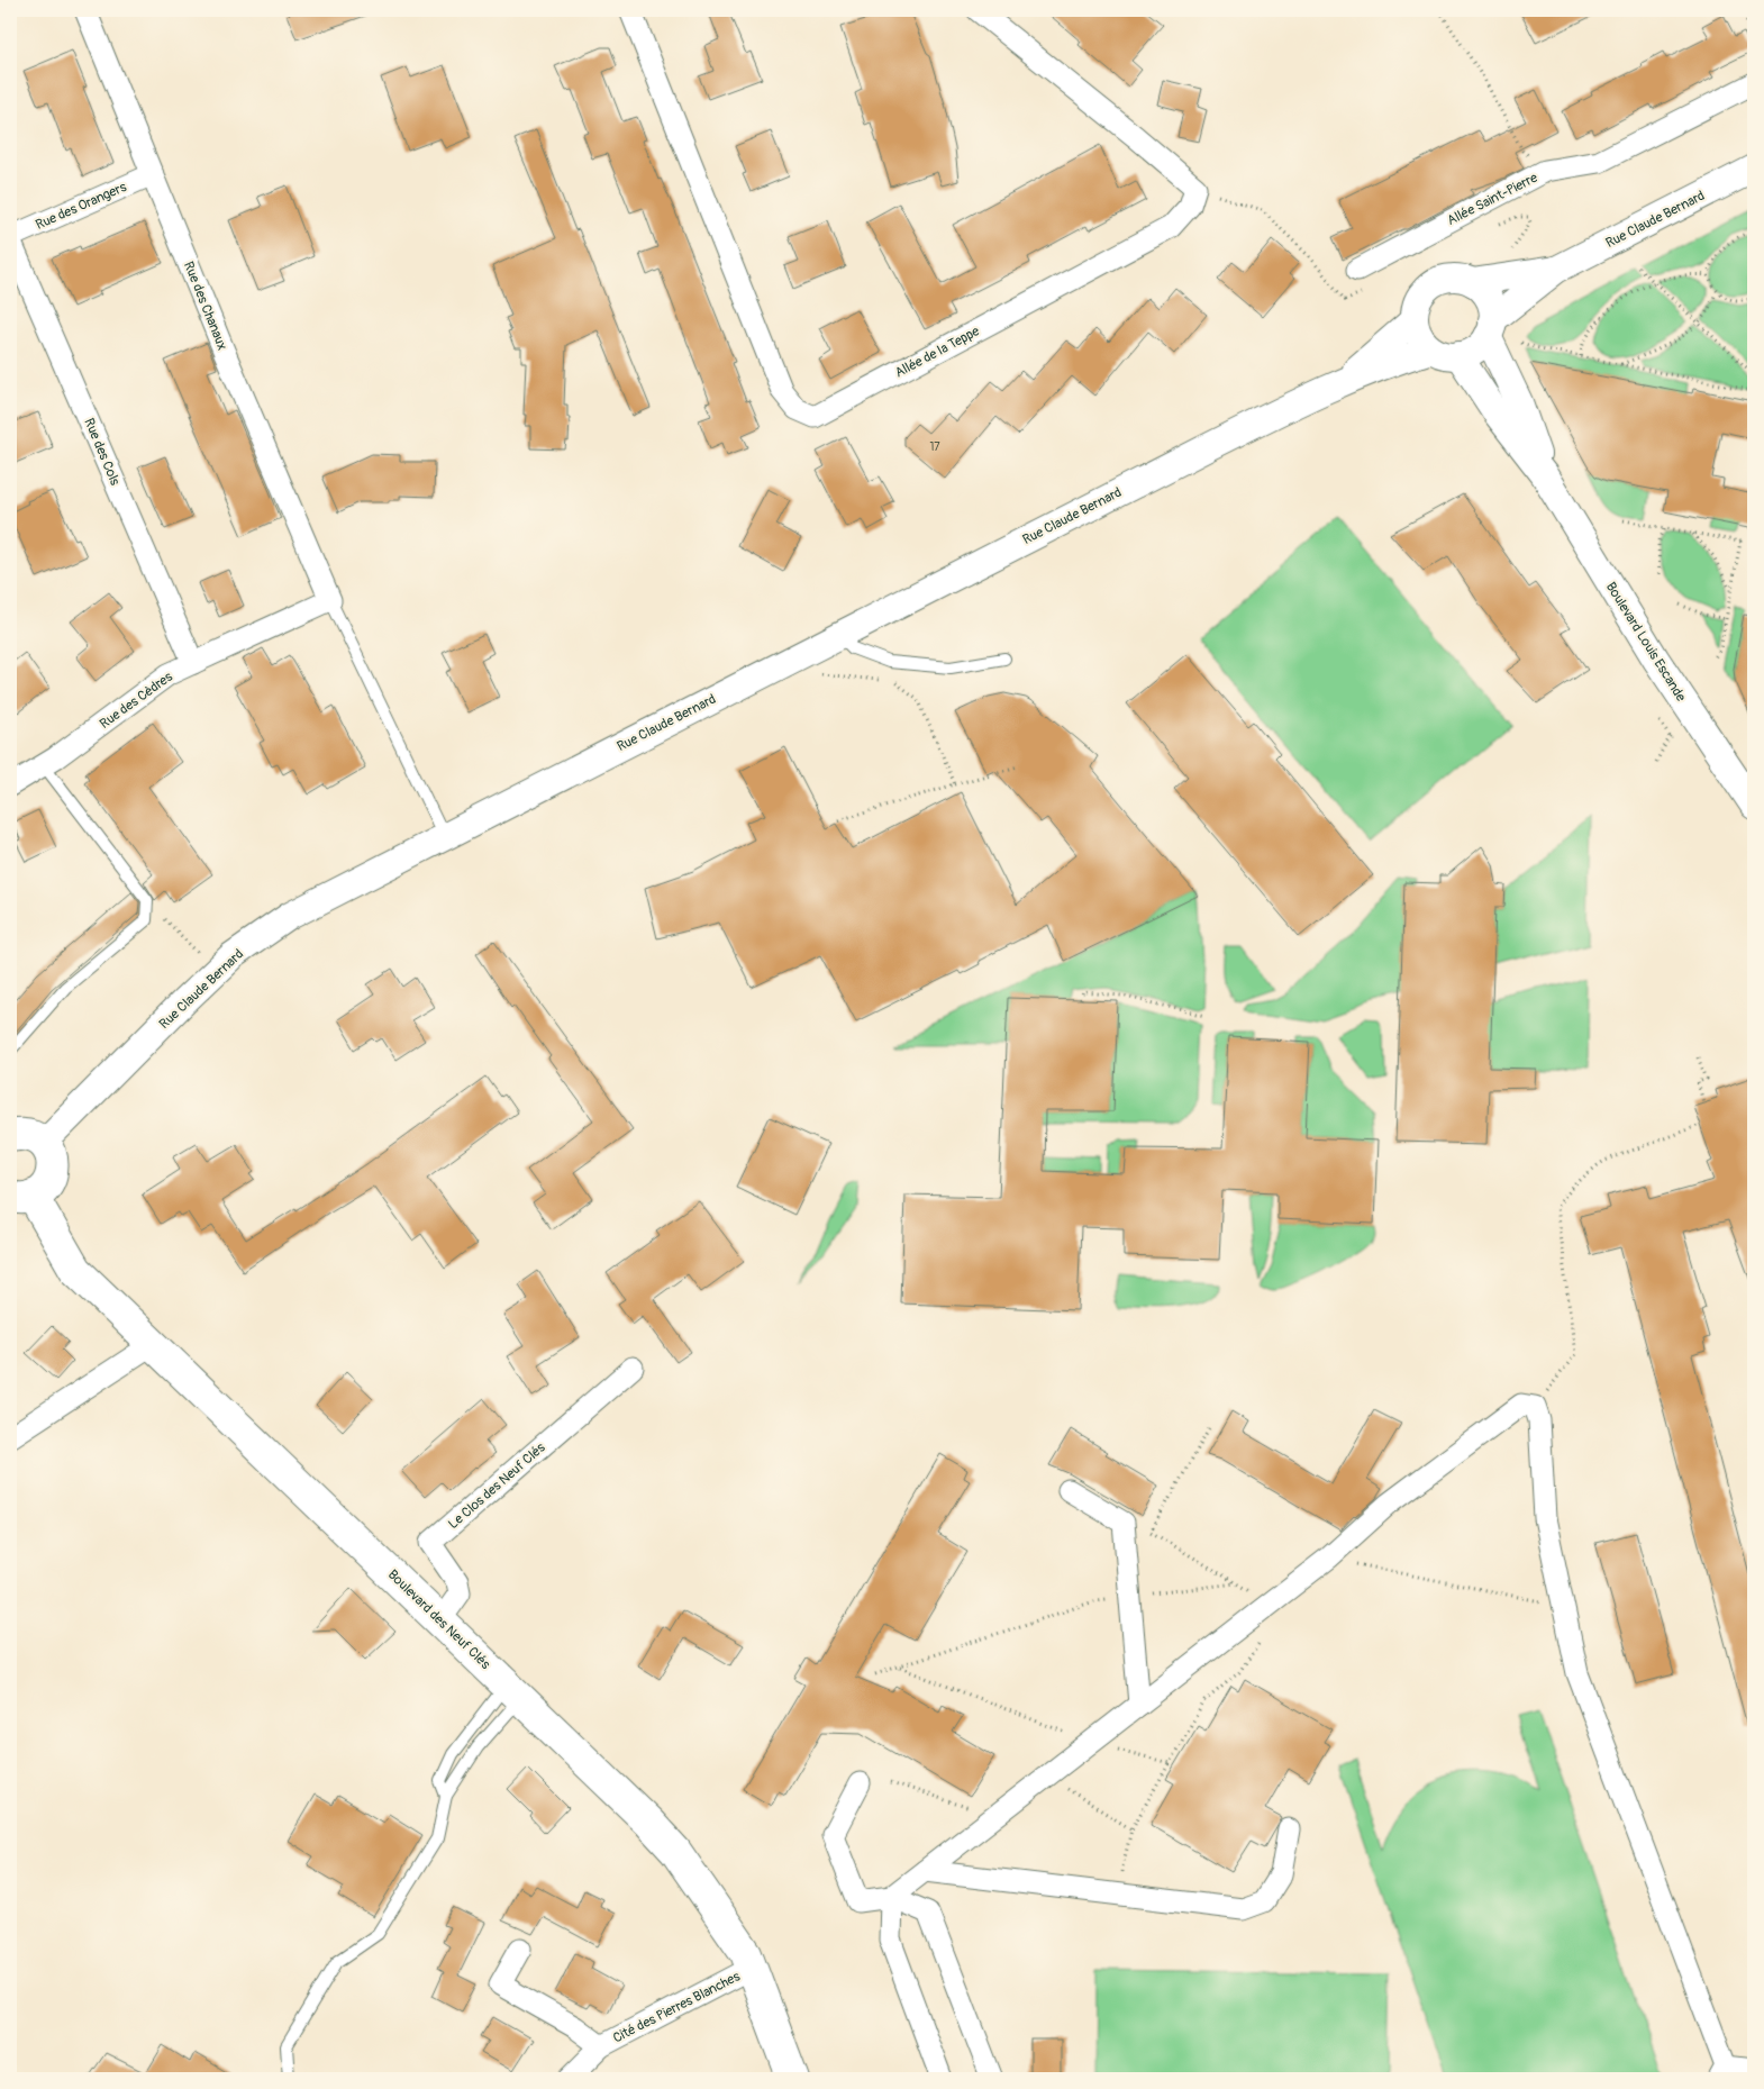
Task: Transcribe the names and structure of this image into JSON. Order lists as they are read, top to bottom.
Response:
{
  "streets": {
    "main road": ["Boulevard des Neuf Clés"],
    "street": [
      "Allée Saint-Pierre",
      "Rue des Orangers",
      "Rue Claude Bernard",
      "Rue des Chanaux",
      "Allée de la Teppe",
      "Rue des Cols",
      "Boulevard Louis Escande",
      "Rue des Cèdres",
      "Le Clos des Neuf Clés",
      "Cité des Pierres Blanches"
    ]
  },
  "crossings": [
    ["Rue des Orangers", "Rue des Chanaux"],
    ["Rue des Orangers", "Rue des Cols"],
    ["Rue Claude Bernard", "Boulevard Louis Escande"],
    ["Rue des Chanaux", "Rue des Cèdres"],
    ["Rue des Cols", "Rue des Cèdres"],
    ["Le Clos des Neuf Clés", "Boulevard des Neuf Clés"],
    ["Boulevard des Neuf Clés", "Cité des Pierres Blanches"]
  ],
  "house_numbers": ["17"]
}
